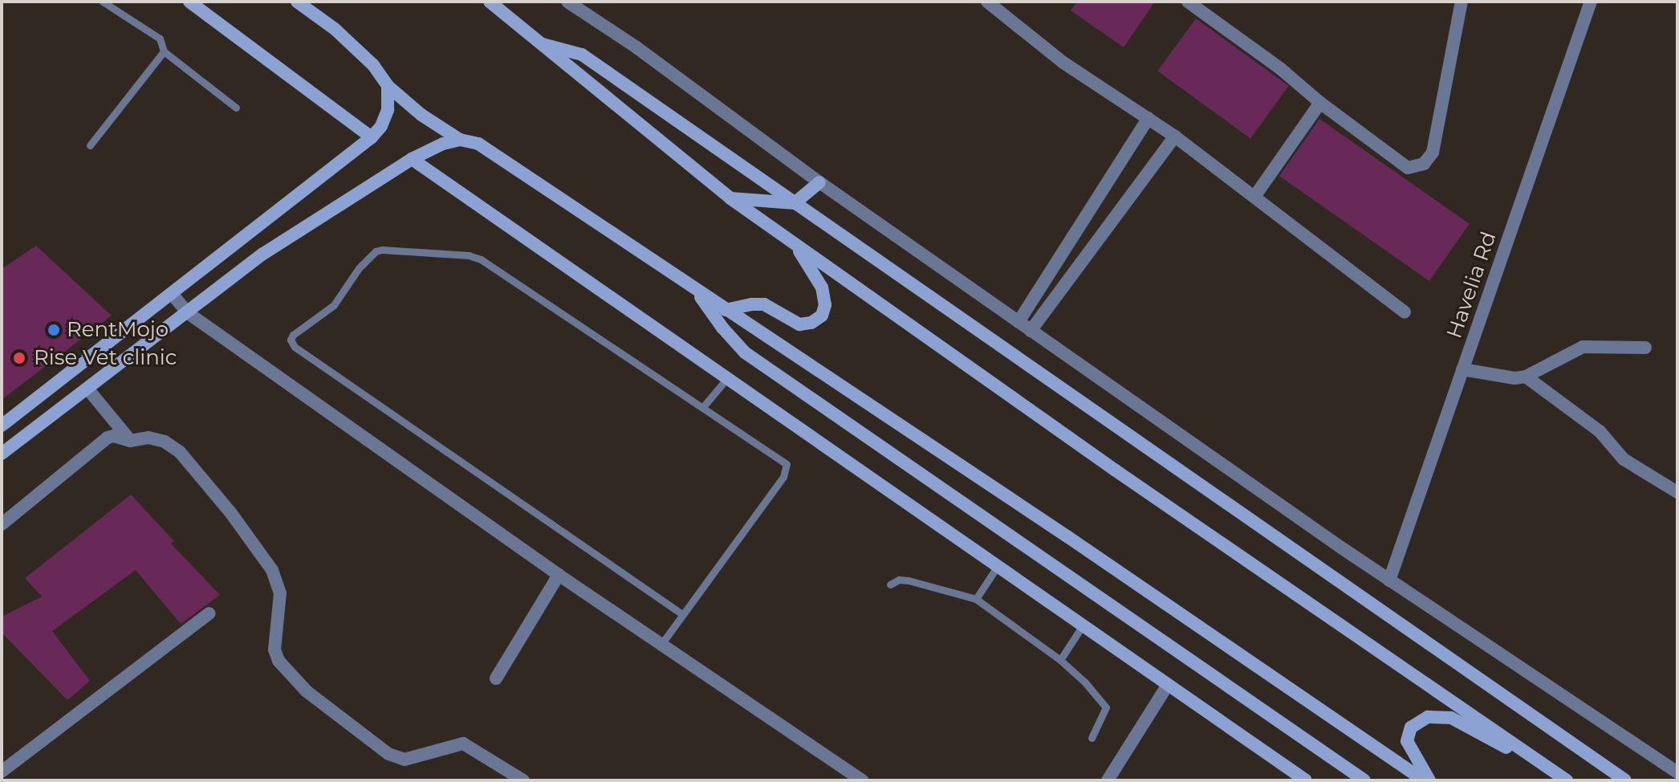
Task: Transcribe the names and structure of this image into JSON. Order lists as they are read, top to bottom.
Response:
{
  "streets": {
    "street": ["Havelia Rd"]
  },
  "places": ["RentMojo", "Rise Vet clinic"]
}
